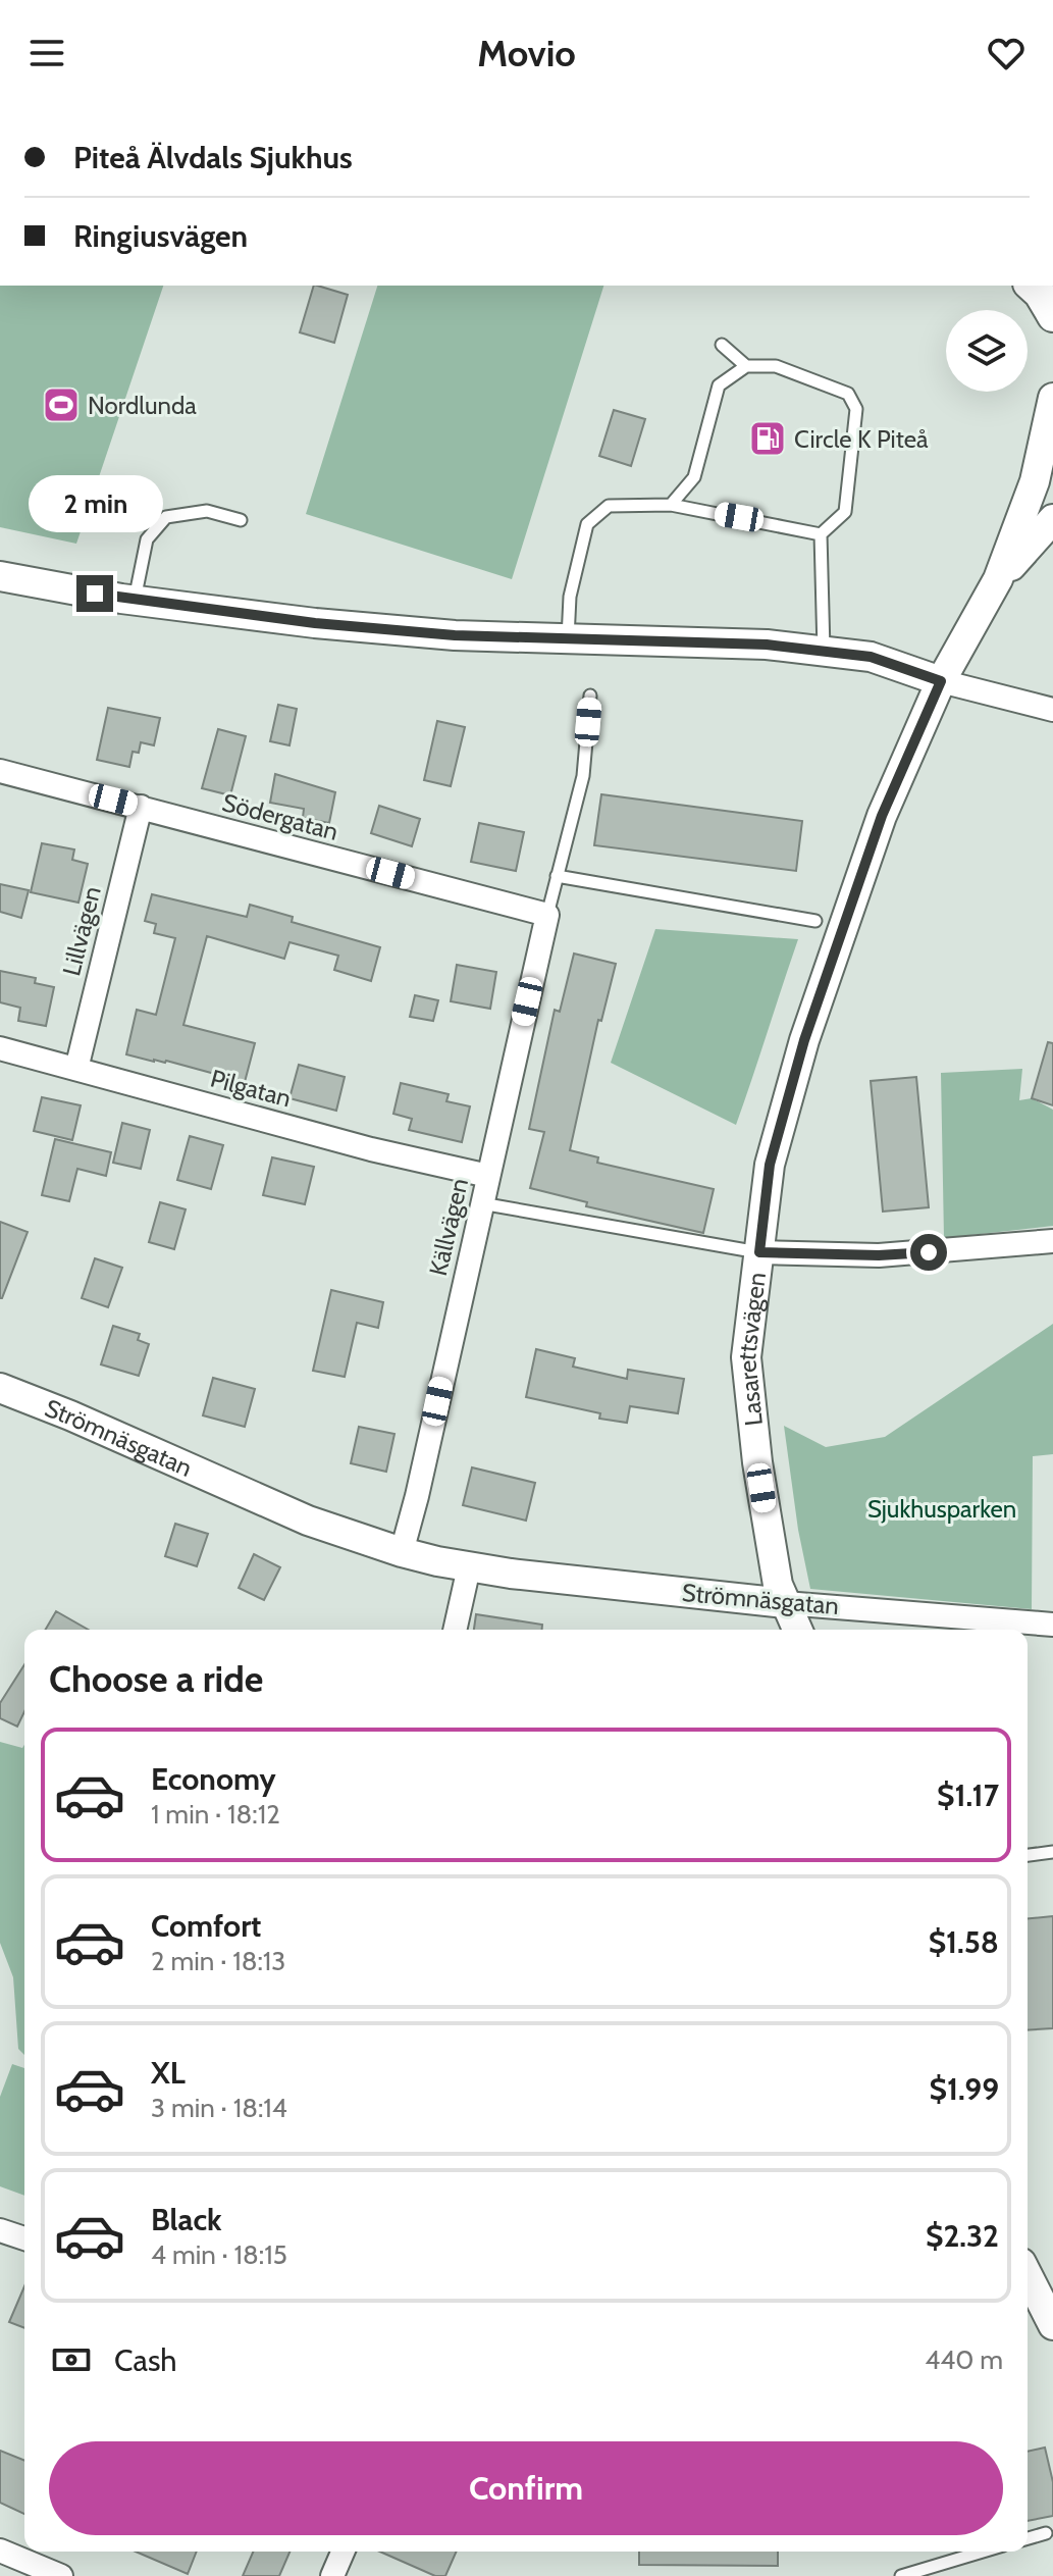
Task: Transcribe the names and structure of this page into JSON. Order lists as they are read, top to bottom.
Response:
{
  "streets": {
    "street": [
      "Södergatan",
      "Lillvägen",
      "Pilgatan",
      "Källvägen",
      "Lasarettsvägen",
      "Strömnäsgatan"
    ]
  },
  "crossings": [
    ["Södergatan", "Lillvägen"],
    ["Södergatan", "Källvägen"],
    ["Lillvägen", "Pilgatan"],
    ["Pilgatan", "Källvägen"],
    ["Källvägen", "Strömnäsgatan"],
    ["Lasarettsvägen", "Strömnäsgatan"]
  ],
  "parks": ["Sjukhusparken"],
  "places": {
    "sports": ["Nordlunda"],
    "fuel station": ["Circle K Piteå"]
  },
  "page": {
    "header": "Movio",
    "banner": ["Piteå Älvdals Sjukhus", "Ringiusvägen"],
    "bubble": "2 min",
    "heading": "Choose a ride",
    "list": [
      {
        "name": "Economy",
        "note": "1 min · 18:12",
        "value": "$1.17"
      },
      {
        "name": "Comfort",
        "note": "2 min · 18:13",
        "value": "$1.58"
      },
      {
        "name": "XL",
        "note": "3 min · 18:14",
        "value": "$1.99"
      },
      {
        "name": "Black",
        "note": "4 min · 18:15",
        "value": "$2.32"
      }
    ],
    "pay": ["Cash", "440 m"],
    "buttons": "Confirm"
  }
}
